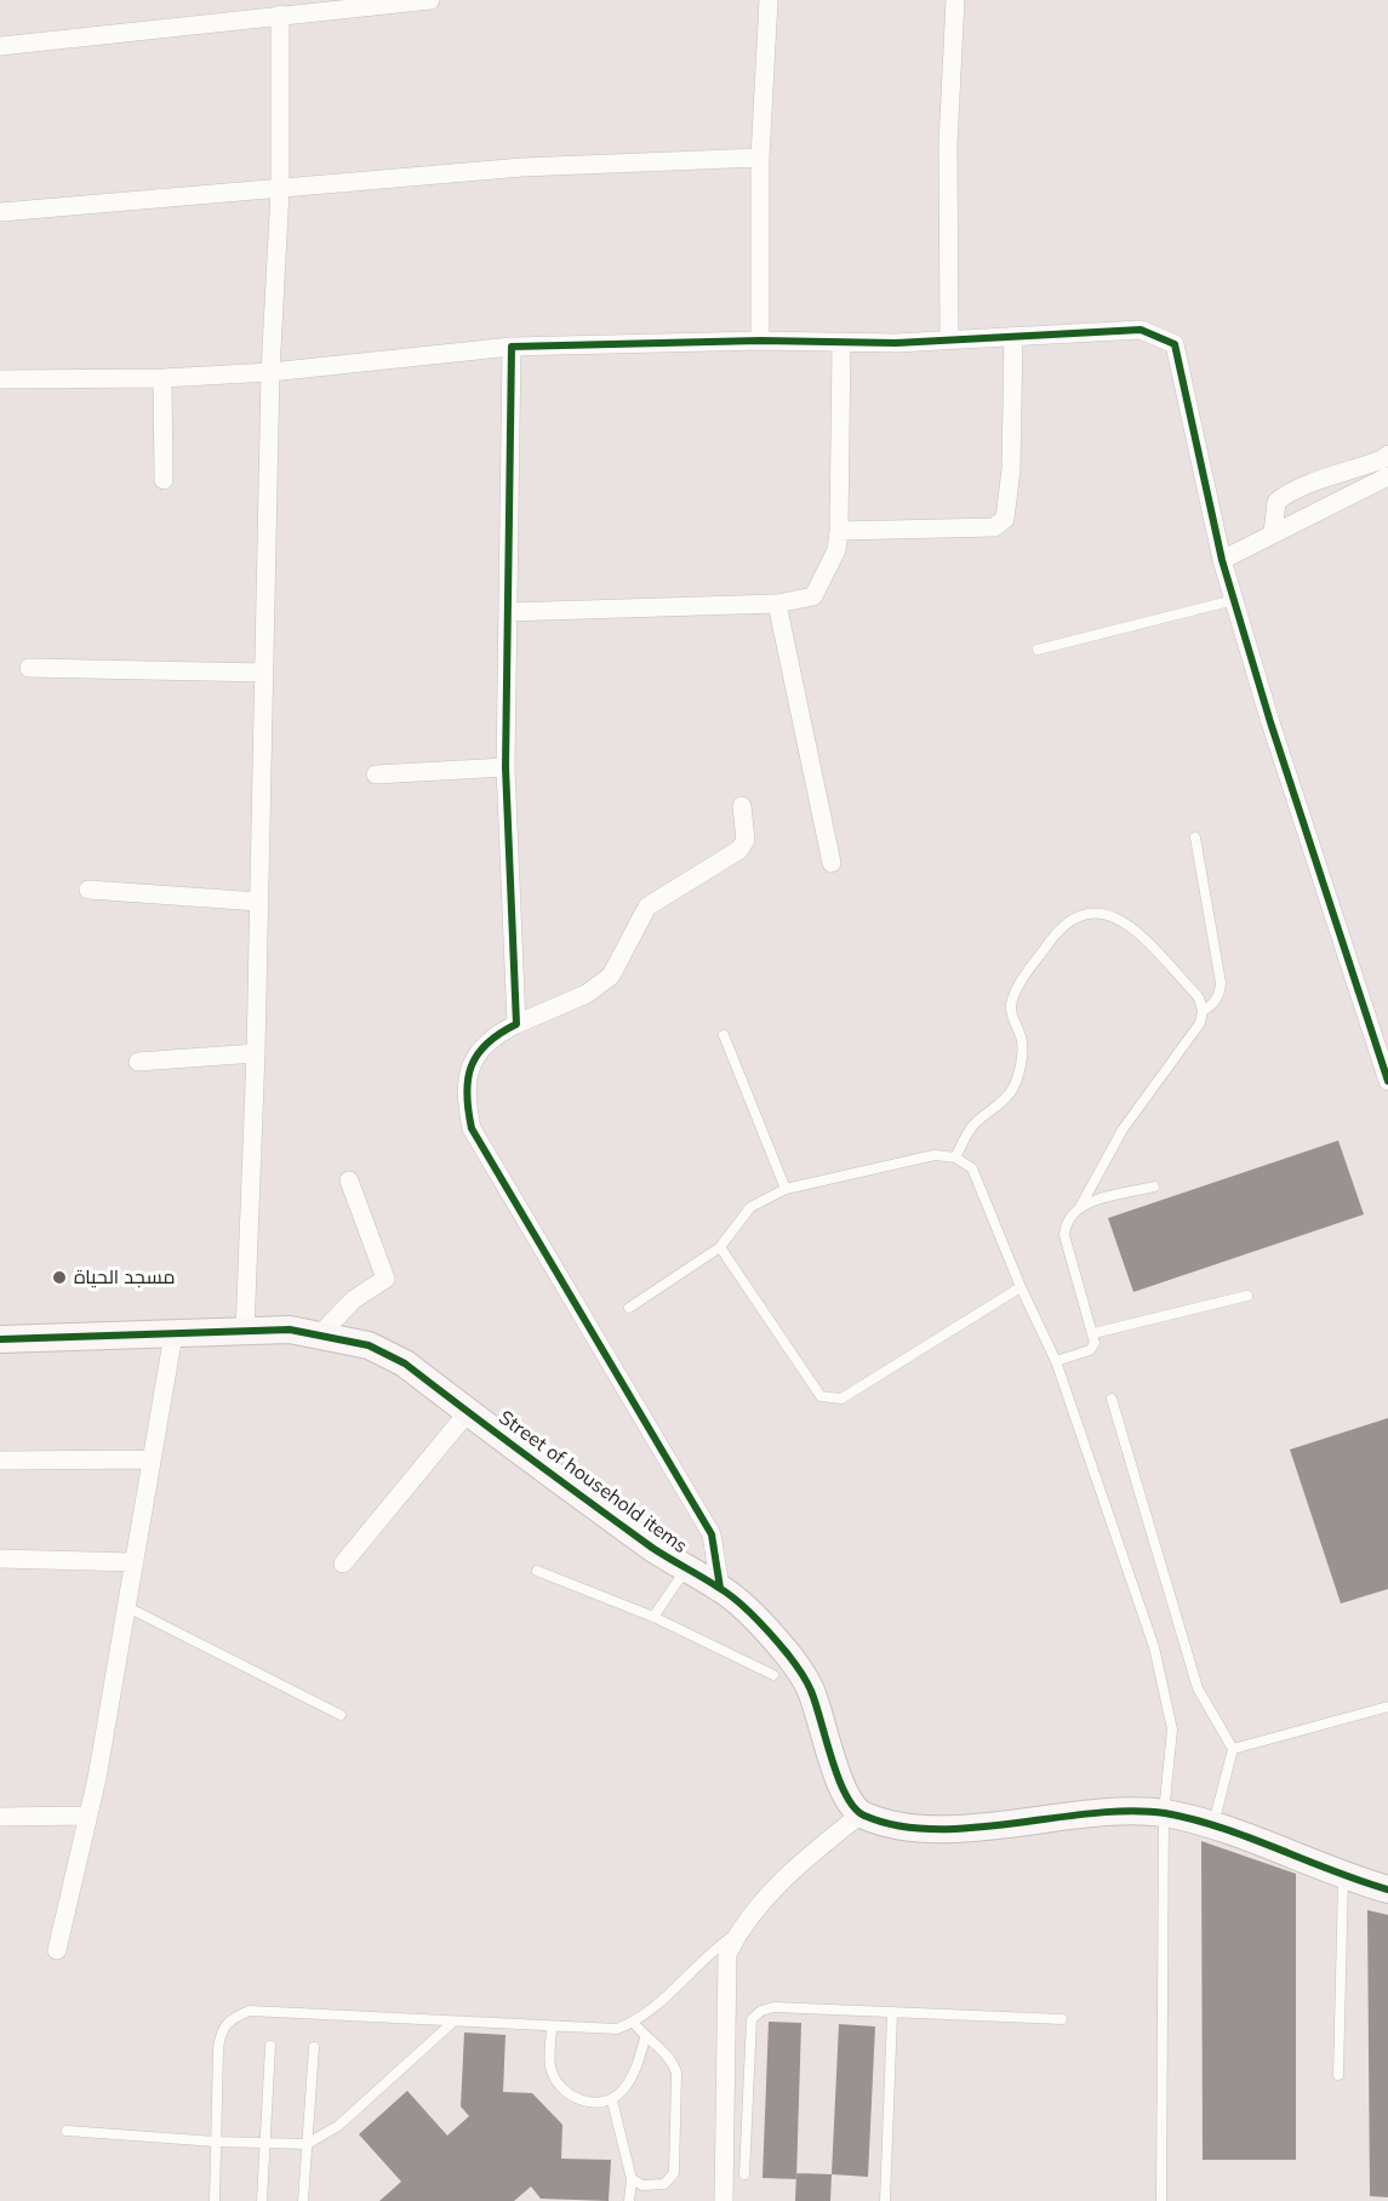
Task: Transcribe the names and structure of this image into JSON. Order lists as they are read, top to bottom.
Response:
{
  "streets": {
    "street": ["Street of household items"]
  },
  "places": ["مسجد الحياة"]
}
